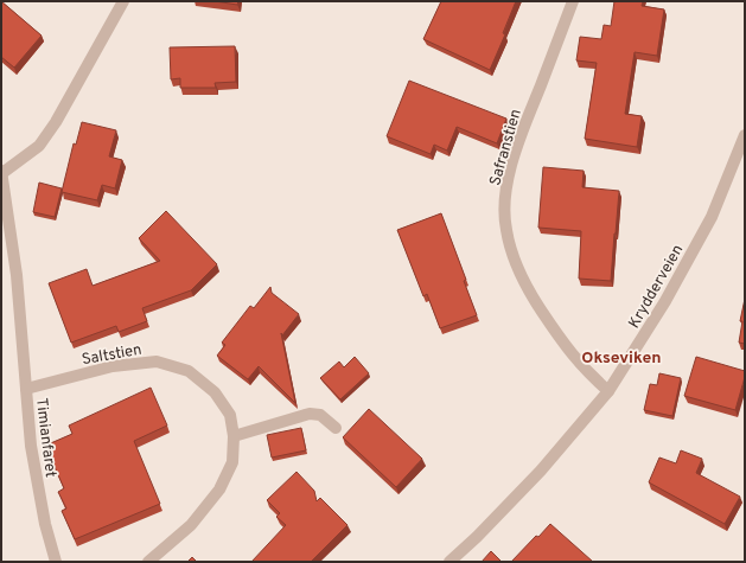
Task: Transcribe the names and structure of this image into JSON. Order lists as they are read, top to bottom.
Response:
{
  "streets": {
    "street": [
      "Safranstien",
      "Krydderveien",
      "Saltstien",
      "Timianfaret"
    ]
  },
  "crossings": [
    ["Safranstien", "Krydderveien"],
    ["Saltstien", "Timianfaret"]
  ],
  "districts": ["Okseviken"]
}
